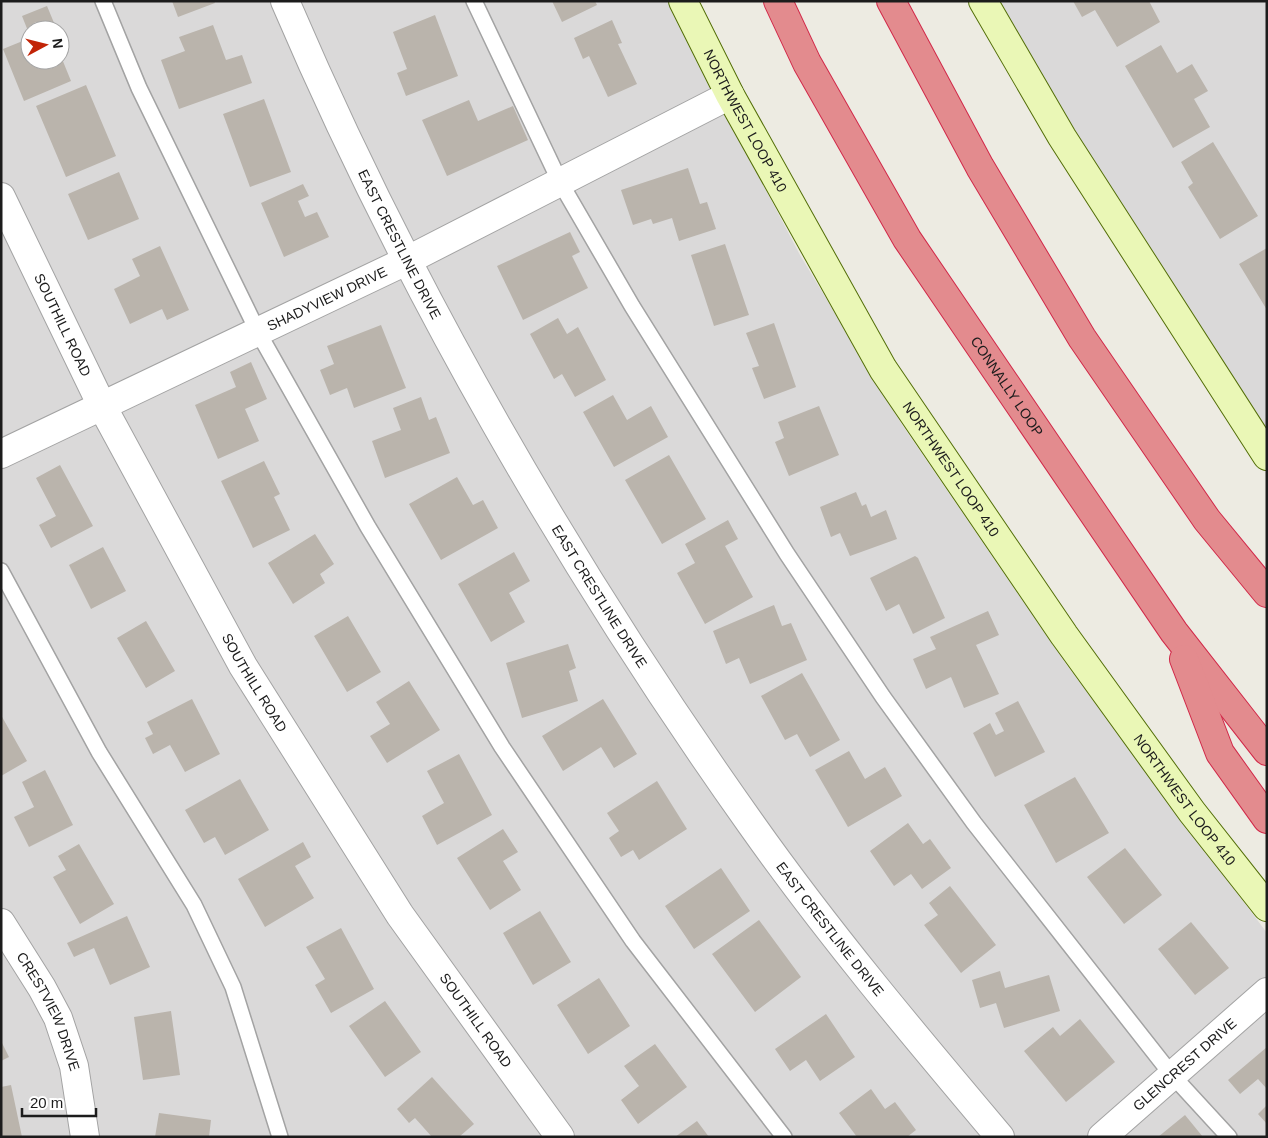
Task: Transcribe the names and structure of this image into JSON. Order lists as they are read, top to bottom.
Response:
{
  "streets": {
    "highway": ["CONNALLY LOOP"],
    "main road": ["NORTHWEST LOOP 410"],
    "street": [
      "EAST CRESTLINE DRIVE",
      "SHADYVIEW DRIVE",
      "SOUTHILL ROAD",
      "CRESTVIEW DRIVE",
      "GLENCREST DRIVE"
    ]
  },
  "crossings": [
    ["NORTHWEST LOOP 410", "SHADYVIEW DRIVE"],
    ["EAST CRESTLINE DRIVE", "SHADYVIEW DRIVE"],
    ["SHADYVIEW DRIVE", "SOUTHILL ROAD"]
  ],
  "scale_bar": "20 m",
  "north": "right"
}
